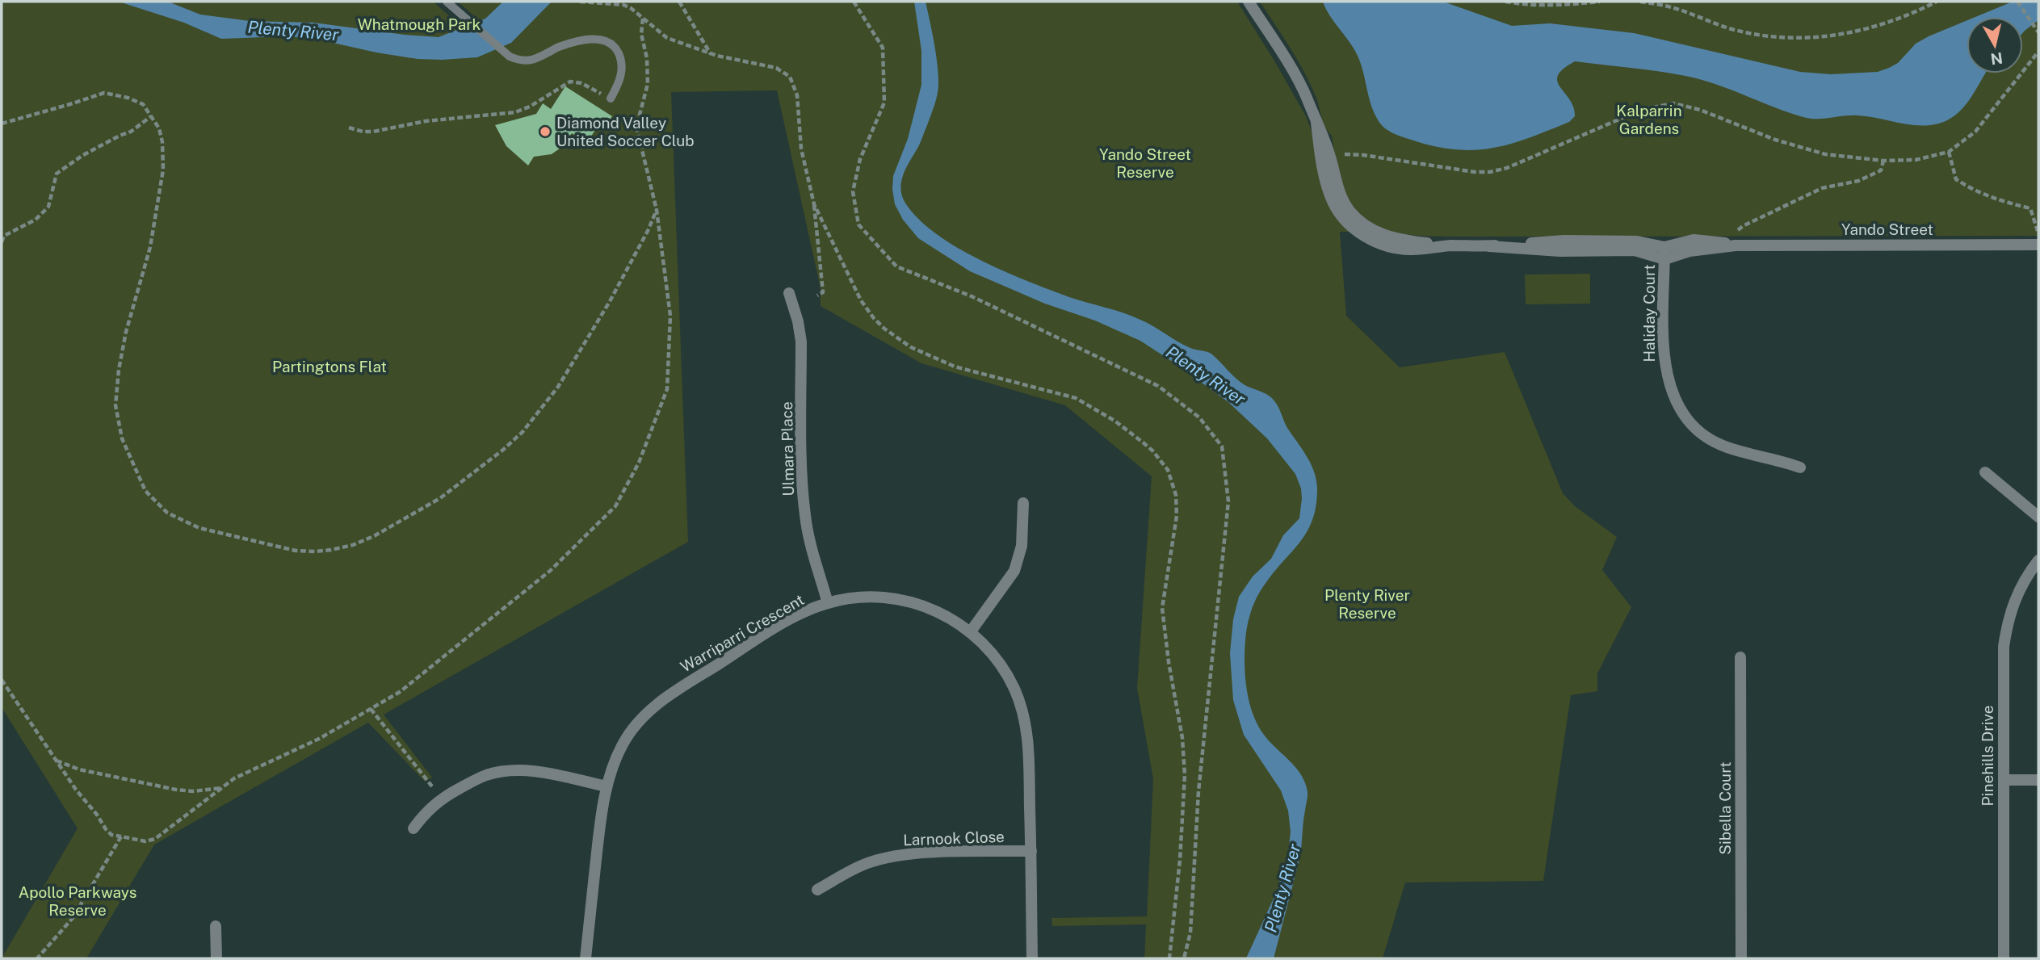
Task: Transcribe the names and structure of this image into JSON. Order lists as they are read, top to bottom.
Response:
{
  "streets": {
    "street": [
      "Yando Street",
      "Haliday Court",
      "Ulmara Place",
      "Warriparri Crescent",
      "Pinehills Drive",
      "Sibella Court",
      "Larnook Close"
    ]
  },
  "crossings": [
    ["Yando Street", "Haliday Court"],
    ["Ulmara Place", "Warriparri Crescent"],
    ["Warriparri Crescent", "Larnook Close"]
  ],
  "water": ["Plenty River"],
  "parks": [
    "Whatmough Park",
    "Kalparrin Gardens",
    "Yando Street Reserve",
    "Partingtons Flat",
    "Plenty River Reserve",
    "Apollo Parkways Reserve"
  ],
  "places": ["Diamond Valley United Soccer Club"],
  "north": "bottom"
}
